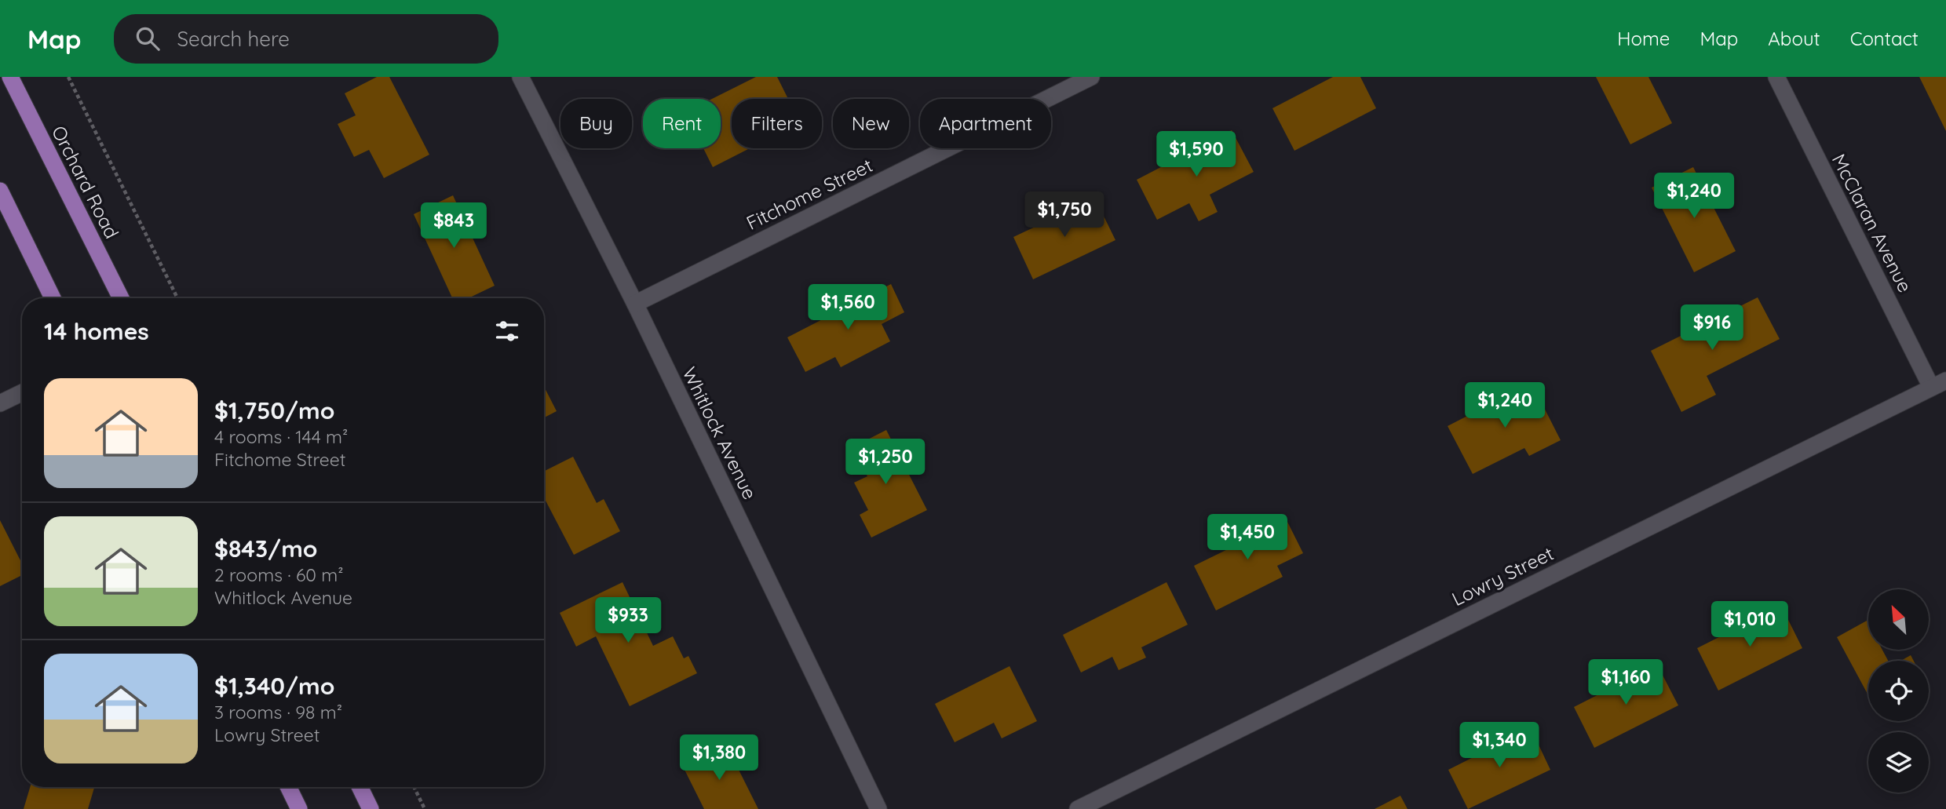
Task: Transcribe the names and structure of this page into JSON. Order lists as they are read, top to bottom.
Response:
{
  "streets": {
    "main road": ["Orchard Road"],
    "street": [
      "Fitchome Street",
      "McClaran Avenue",
      "Whitlock Avenue",
      "Lowry Street"
    ]
  },
  "crossings": [
    ["Fitchome Street", "Whitlock Avenue"],
    ["McClaran Avenue", "Lowry Street"]
  ],
  "north": "top left",
  "page": {
    "header": "Map",
    "search": "Search here",
    "nav": [
      "Home",
      "Map",
      "About",
      "Contact"
    ],
    "chip": [
      "Buy",
      "Rent",
      "Filters",
      "New",
      "Apartment"
    ],
    "price": [
      "$1,590",
      "$1,240",
      "$1,750",
      "$843",
      "$1,560",
      "$916",
      "$1,240",
      "$1,250",
      "$1,450",
      "$933",
      "$1,010",
      "$1,160",
      "$1,340",
      "$1,380"
    ],
    "heading": "14 homes",
    "list": [
      {
        "name": "$1,750/mo",
        "note": "4 rooms · 144 m² · Fitchome Street"
      },
      {
        "name": "$843/mo",
        "note": "2 rooms · 60 m² · Whitlock Avenue"
      },
      {
        "name": "$1,340/mo",
        "note": "3 rooms · 98 m² · Lowry Street"
      }
    ]
  }
}
